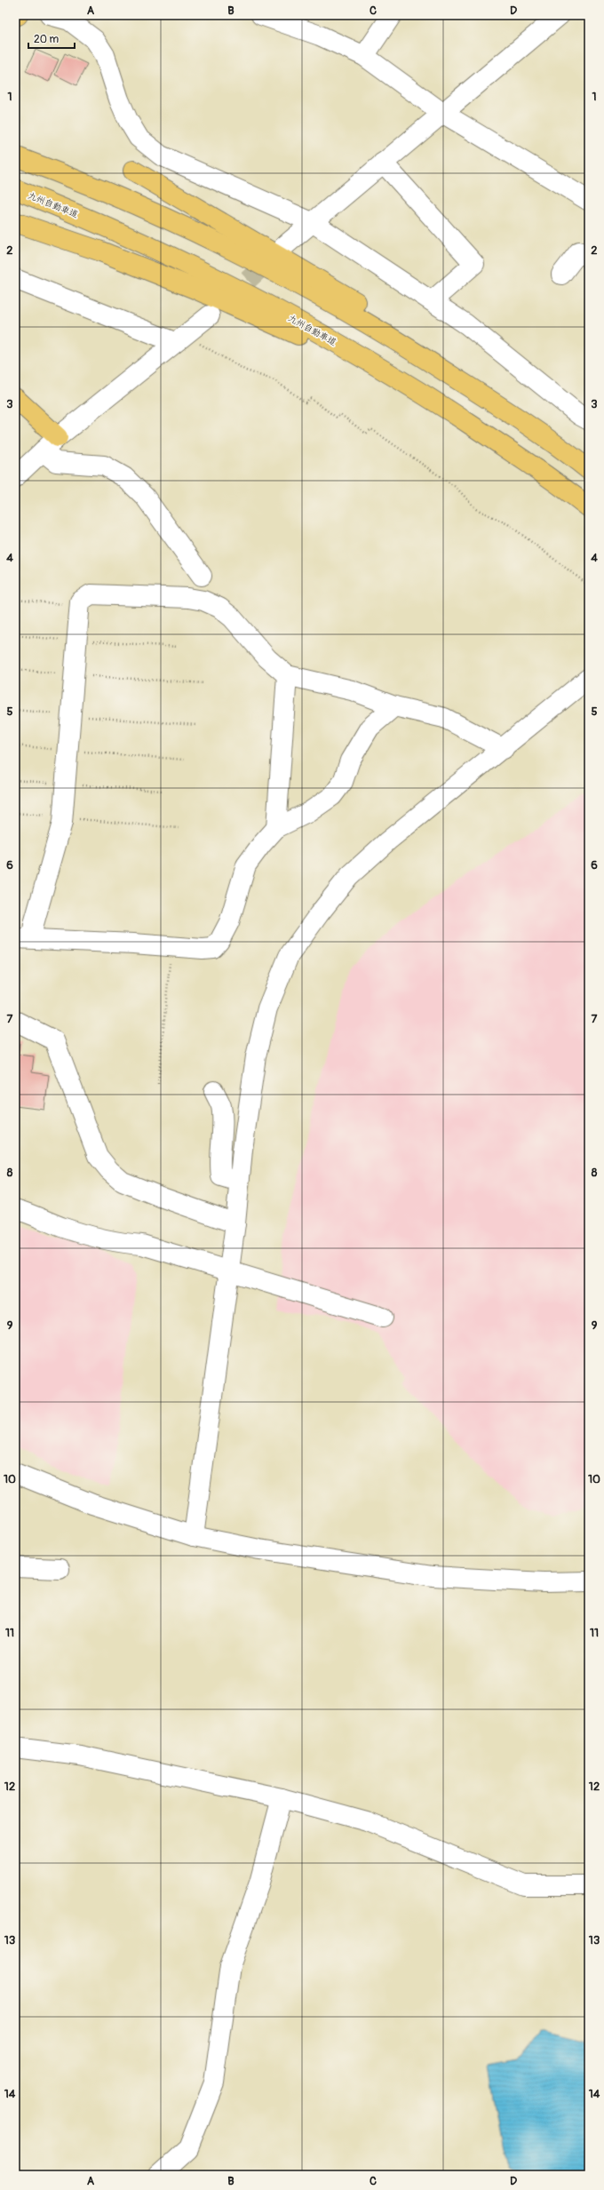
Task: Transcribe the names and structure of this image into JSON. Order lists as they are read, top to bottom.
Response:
{
  "streets": {
    "main road": ["九州自動車道"]
  },
  "scale_bar": "20 m",
  "grid": {
    "columns": [
      "A",
      "B",
      "C",
      "D"
    ],
    "rows": [
      "1",
      "2",
      "3",
      "4",
      "5",
      "6",
      "7",
      "8",
      "9",
      "10",
      "11",
      "12",
      "13",
      "14"
    ]
  }
}
